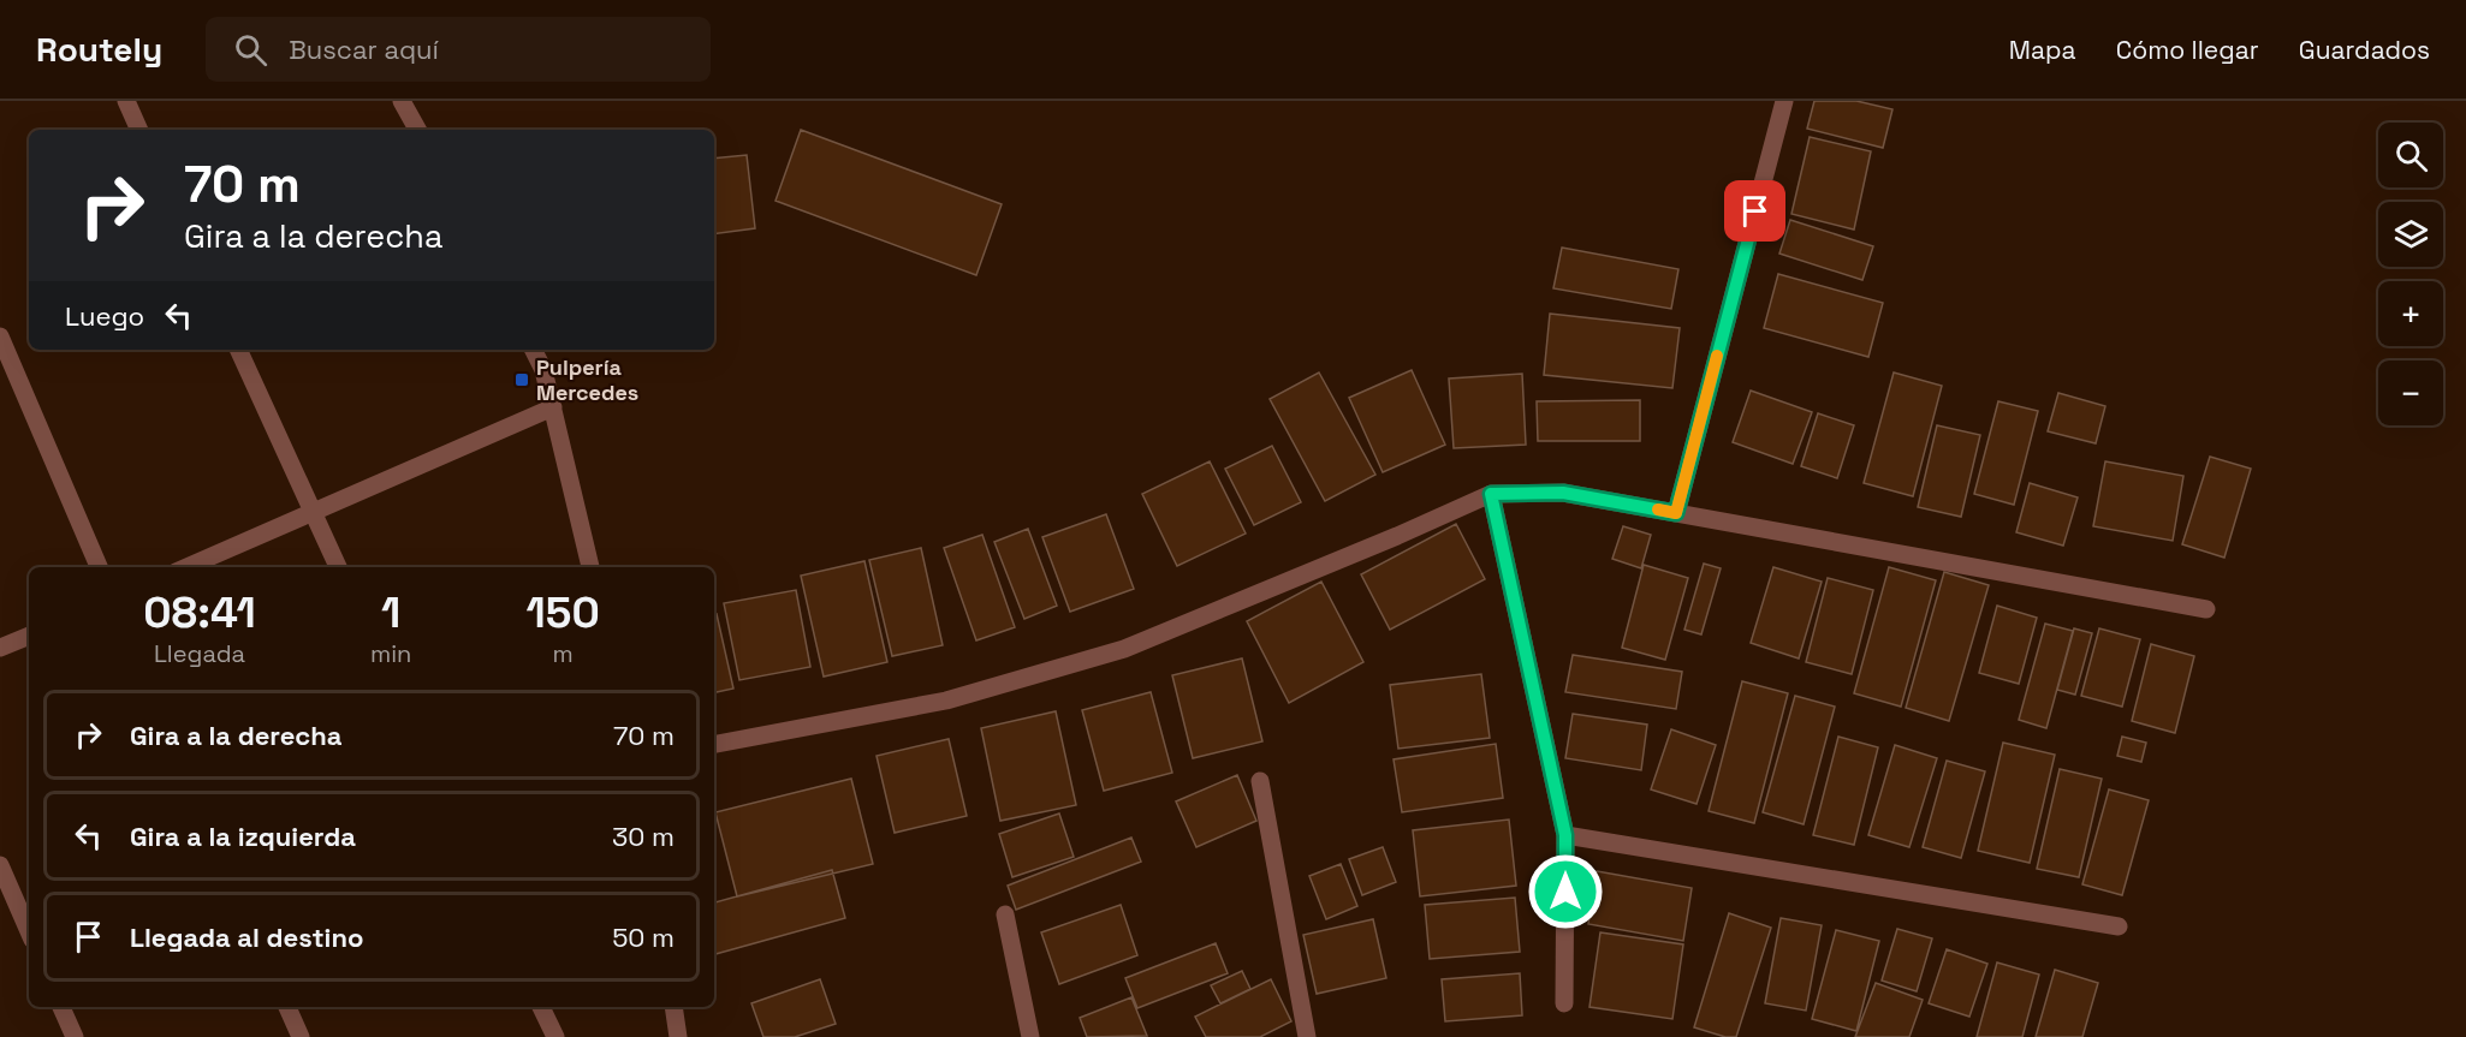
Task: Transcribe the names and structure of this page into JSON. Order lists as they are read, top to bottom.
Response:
{
  "places": {
    "transit": ["Pulpería Mercedes"]
  },
  "page": {
    "header": "Routely",
    "search": "Buscar aquí",
    "nav": ["Mapa", "Cómo llegar", "Guardados"],
    "map_buttons": ["+", "−"],
    "turn": ["70 m", "Gira a la derecha"],
    "then": "Luego",
    "eta": [
      "08:41",
      "Llegada",
      "1",
      "min",
      "150",
      "m"
    ],
    "list": [
      {
        "name": "Gira a la derecha",
        "value": "70 m"
      },
      {
        "name": "Gira a la izquierda",
        "value": "30 m"
      },
      {
        "name": "Llegada al destino",
        "value": "50 m"
      }
    ]
  }
}
